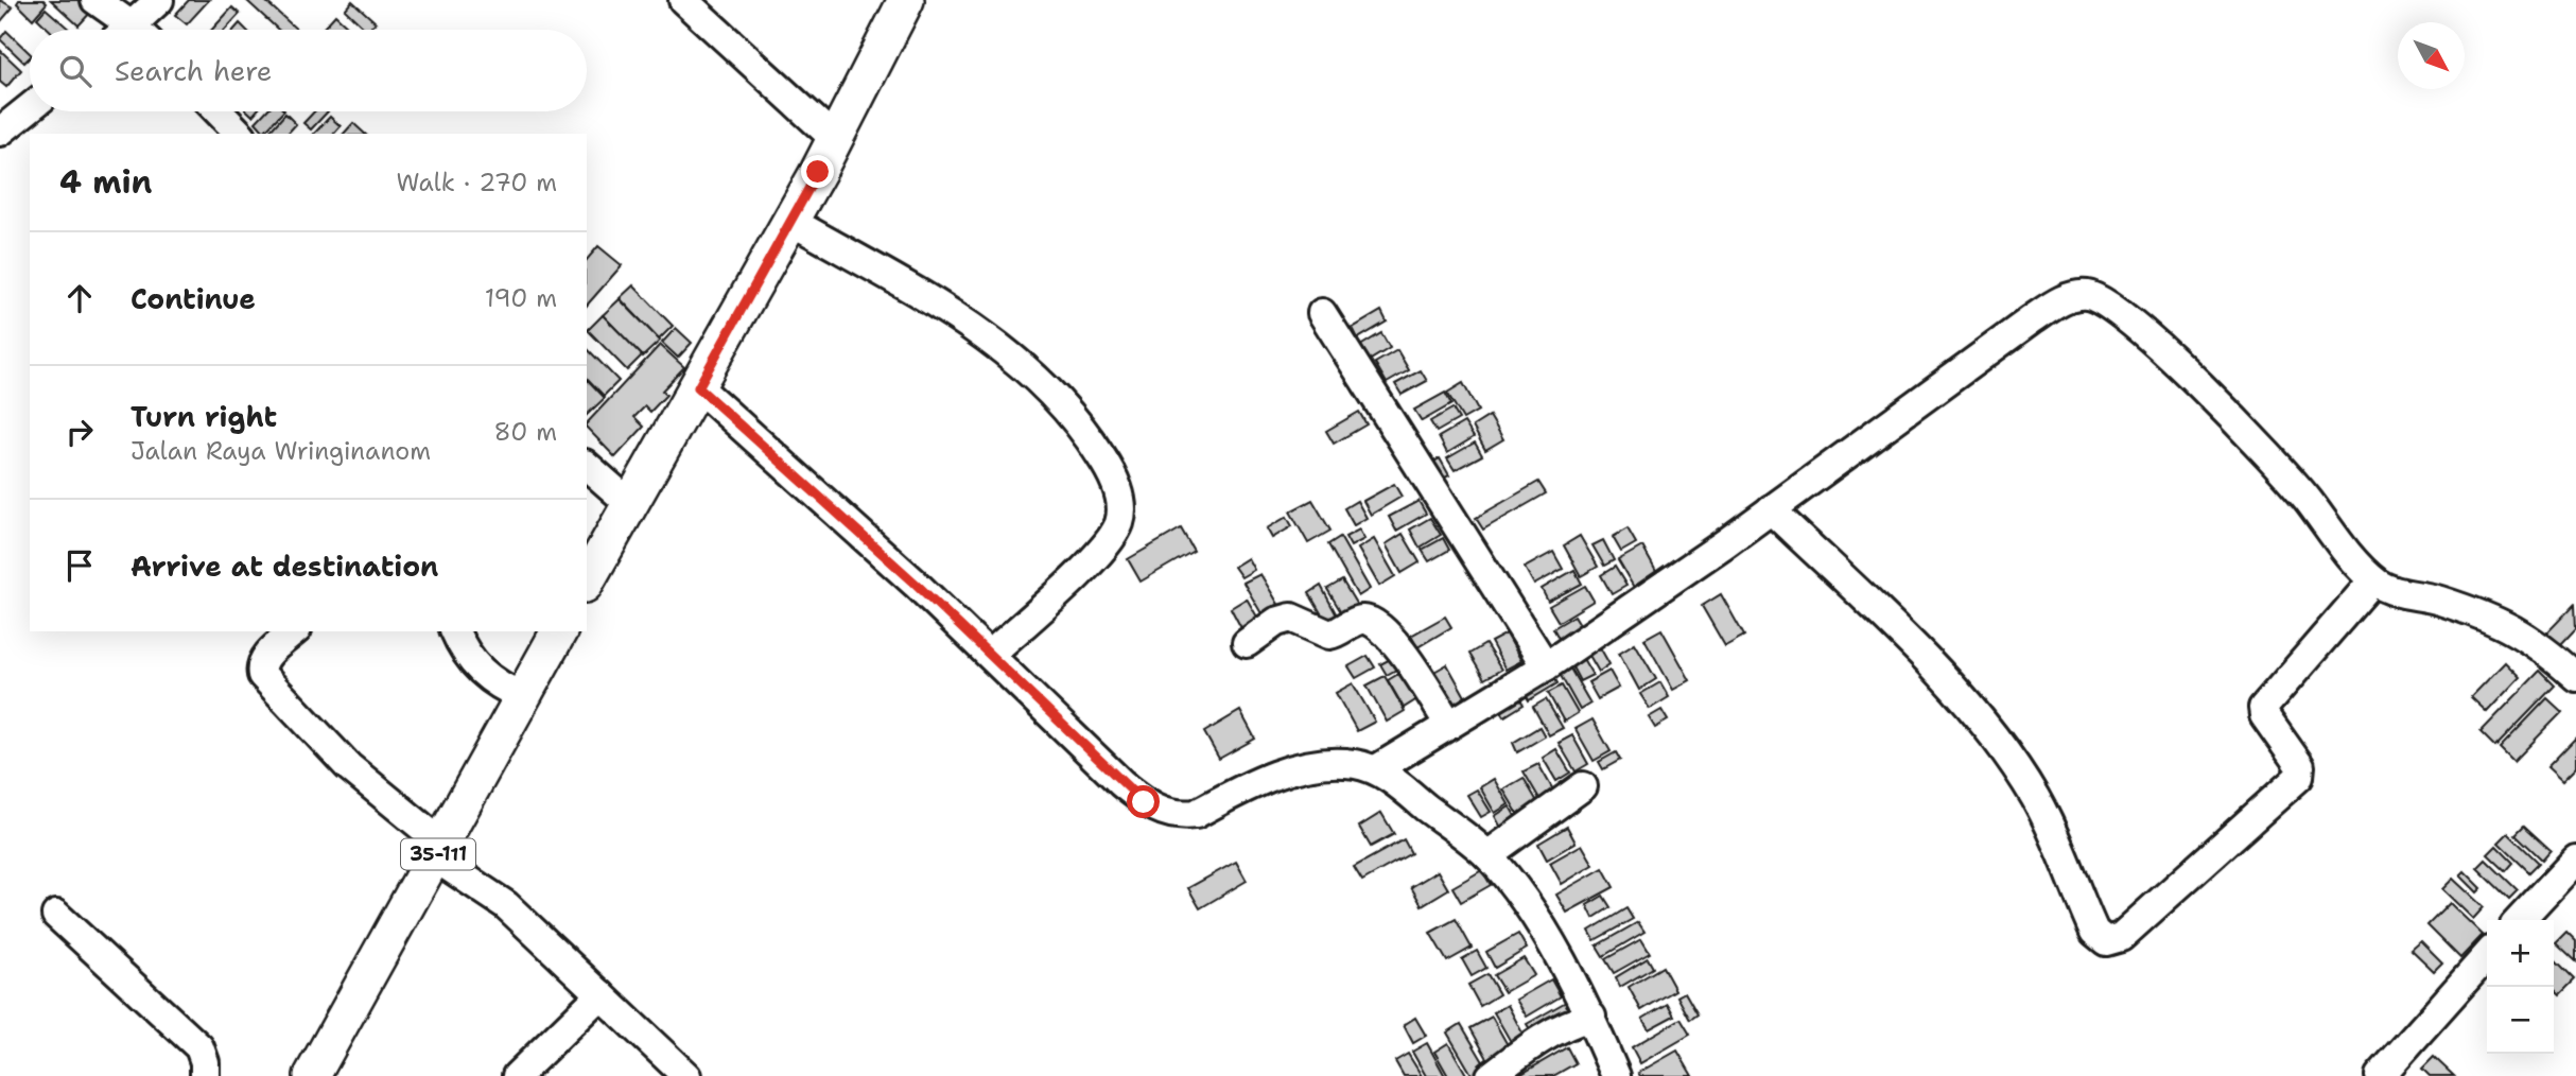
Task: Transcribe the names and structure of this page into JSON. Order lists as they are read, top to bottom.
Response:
{
  "streets": {
    "main road": ["35-111"]
  },
  "north": "bottom right",
  "page": {
    "search": "Search here",
    "heading": ["4 min", "Walk · 270 m"],
    "list": [
      ["Continue", "190 m"],
      ["Turn right", "Jalan Raya Wringinanom", "80 m"],
      "Arrive at destination"
    ],
    "map_buttons": ["+", "−"]
  }
}
